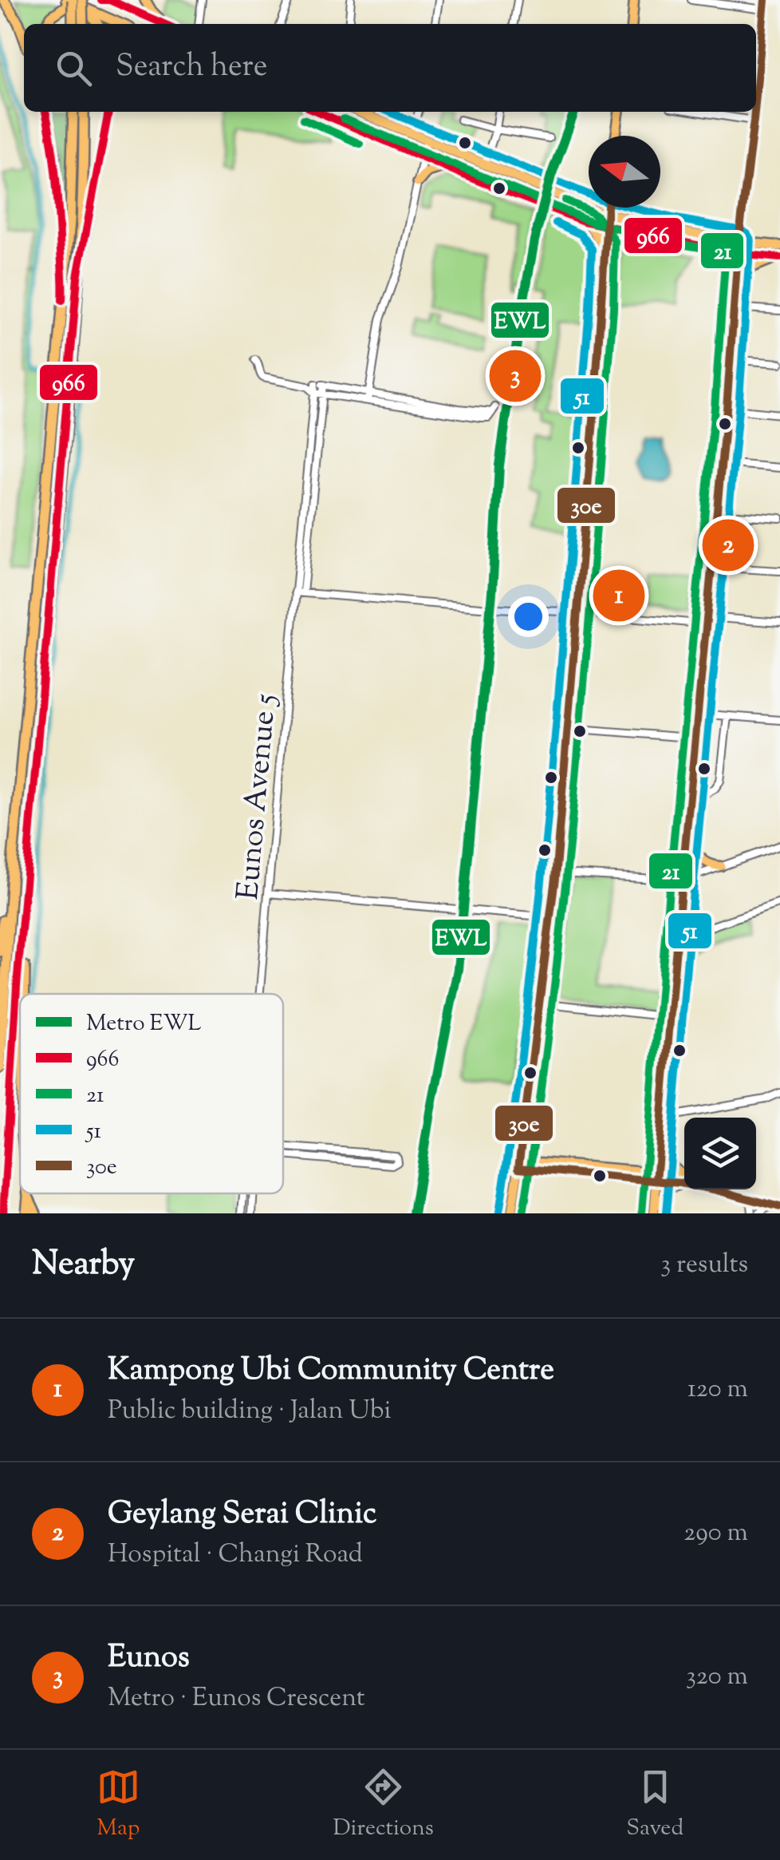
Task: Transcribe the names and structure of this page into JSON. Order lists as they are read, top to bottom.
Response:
{
  "streets": {
    "street": ["Eunos Avenue 5"]
  },
  "lines": [
    "transit line 966",
    "transit line 30e",
    "metro line EWL",
    "transit line 51",
    "transit line 21"
  ],
  "legend": [
    "Metro EWL",
    "966",
    "21",
    "51",
    "30e"
  ],
  "north": "left",
  "page": {
    "search": "Search here",
    "pins": ["3", "2", "1"],
    "heading": ["Nearby", "3 results"],
    "list": [
      {
        "mark": "1",
        "name": "Kampong Ubi Community Centre",
        "note": "Public building · Jalan Ubi",
        "value": "120 m"
      },
      {
        "mark": "2",
        "name": "Geylang Serai Clinic",
        "note": "Hospital · Changi Road",
        "value": "290 m"
      },
      {
        "mark": "3",
        "name": "Eunos",
        "note": "Metro · Eunos Crescent",
        "value": "320 m"
      }
    ],
    "nav": ["Map", "Directions", "Saved"]
  }
}
